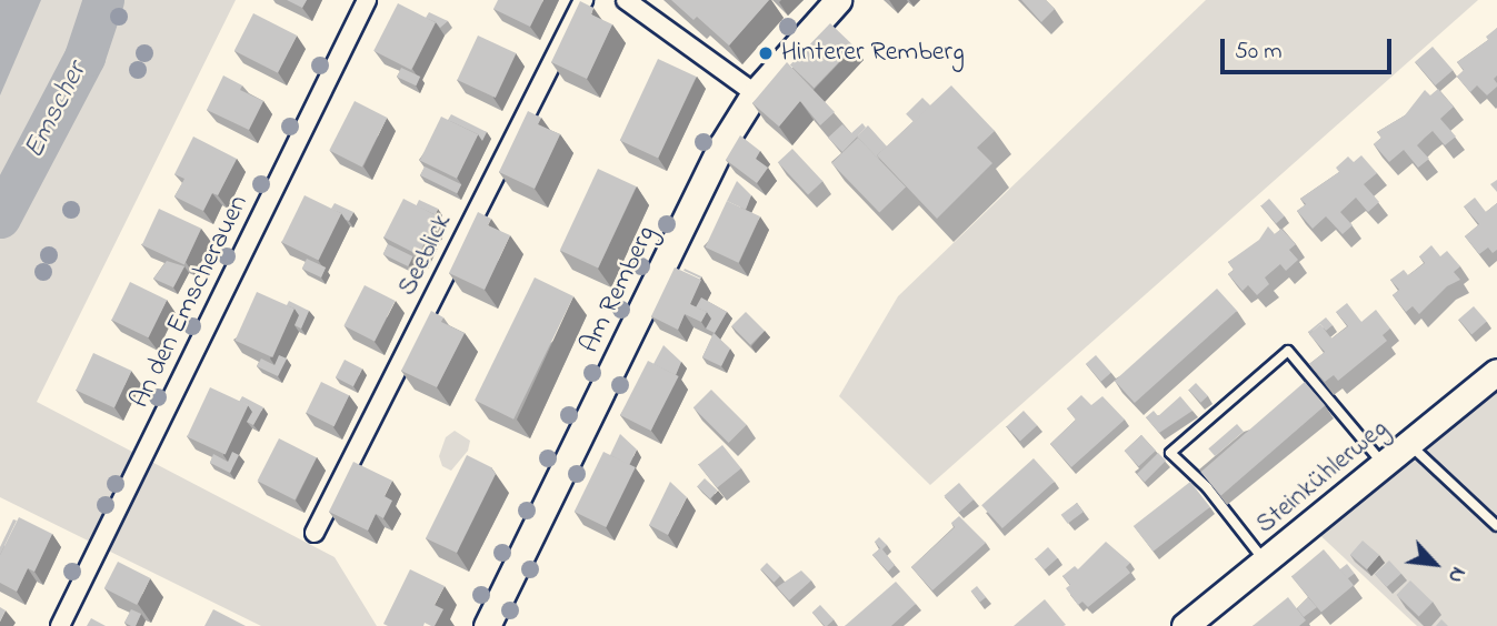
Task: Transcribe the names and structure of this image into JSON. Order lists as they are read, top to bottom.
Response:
{
  "streets": {
    "street": [
      "Seeblick",
      "Am Remberg",
      "An den Emscherauen",
      "Steinkühlerweg"
    ]
  },
  "water": ["Emscher"],
  "places": ["Hinterer Remberg"],
  "scale_bar": "50 m",
  "north": "bottom right"
}
